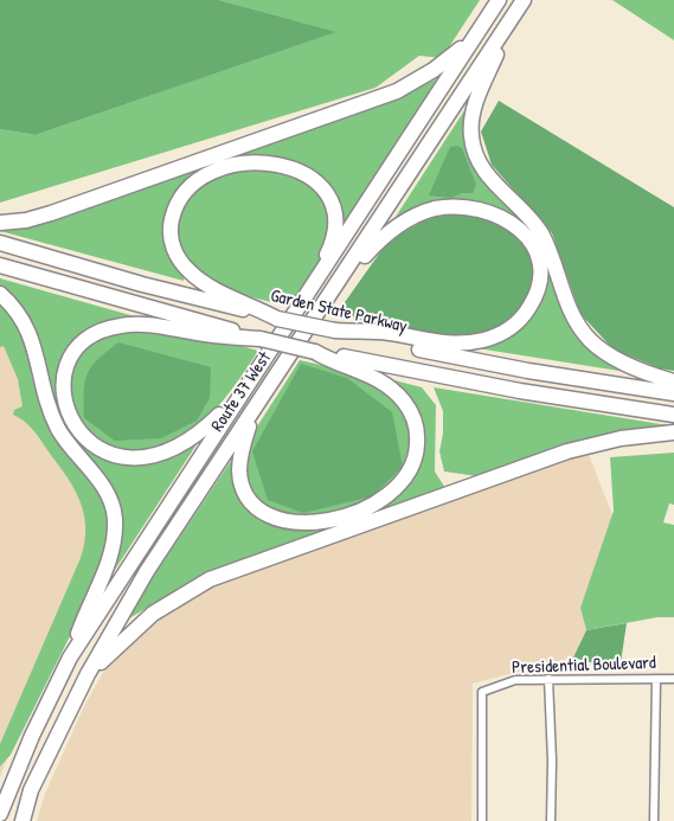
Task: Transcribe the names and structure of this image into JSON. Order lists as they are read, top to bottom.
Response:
{
  "streets": {
    "highway": ["Garden State Parkway", "Route 37 West"],
    "street": ["Presidential Boulevard"]
  }
}
